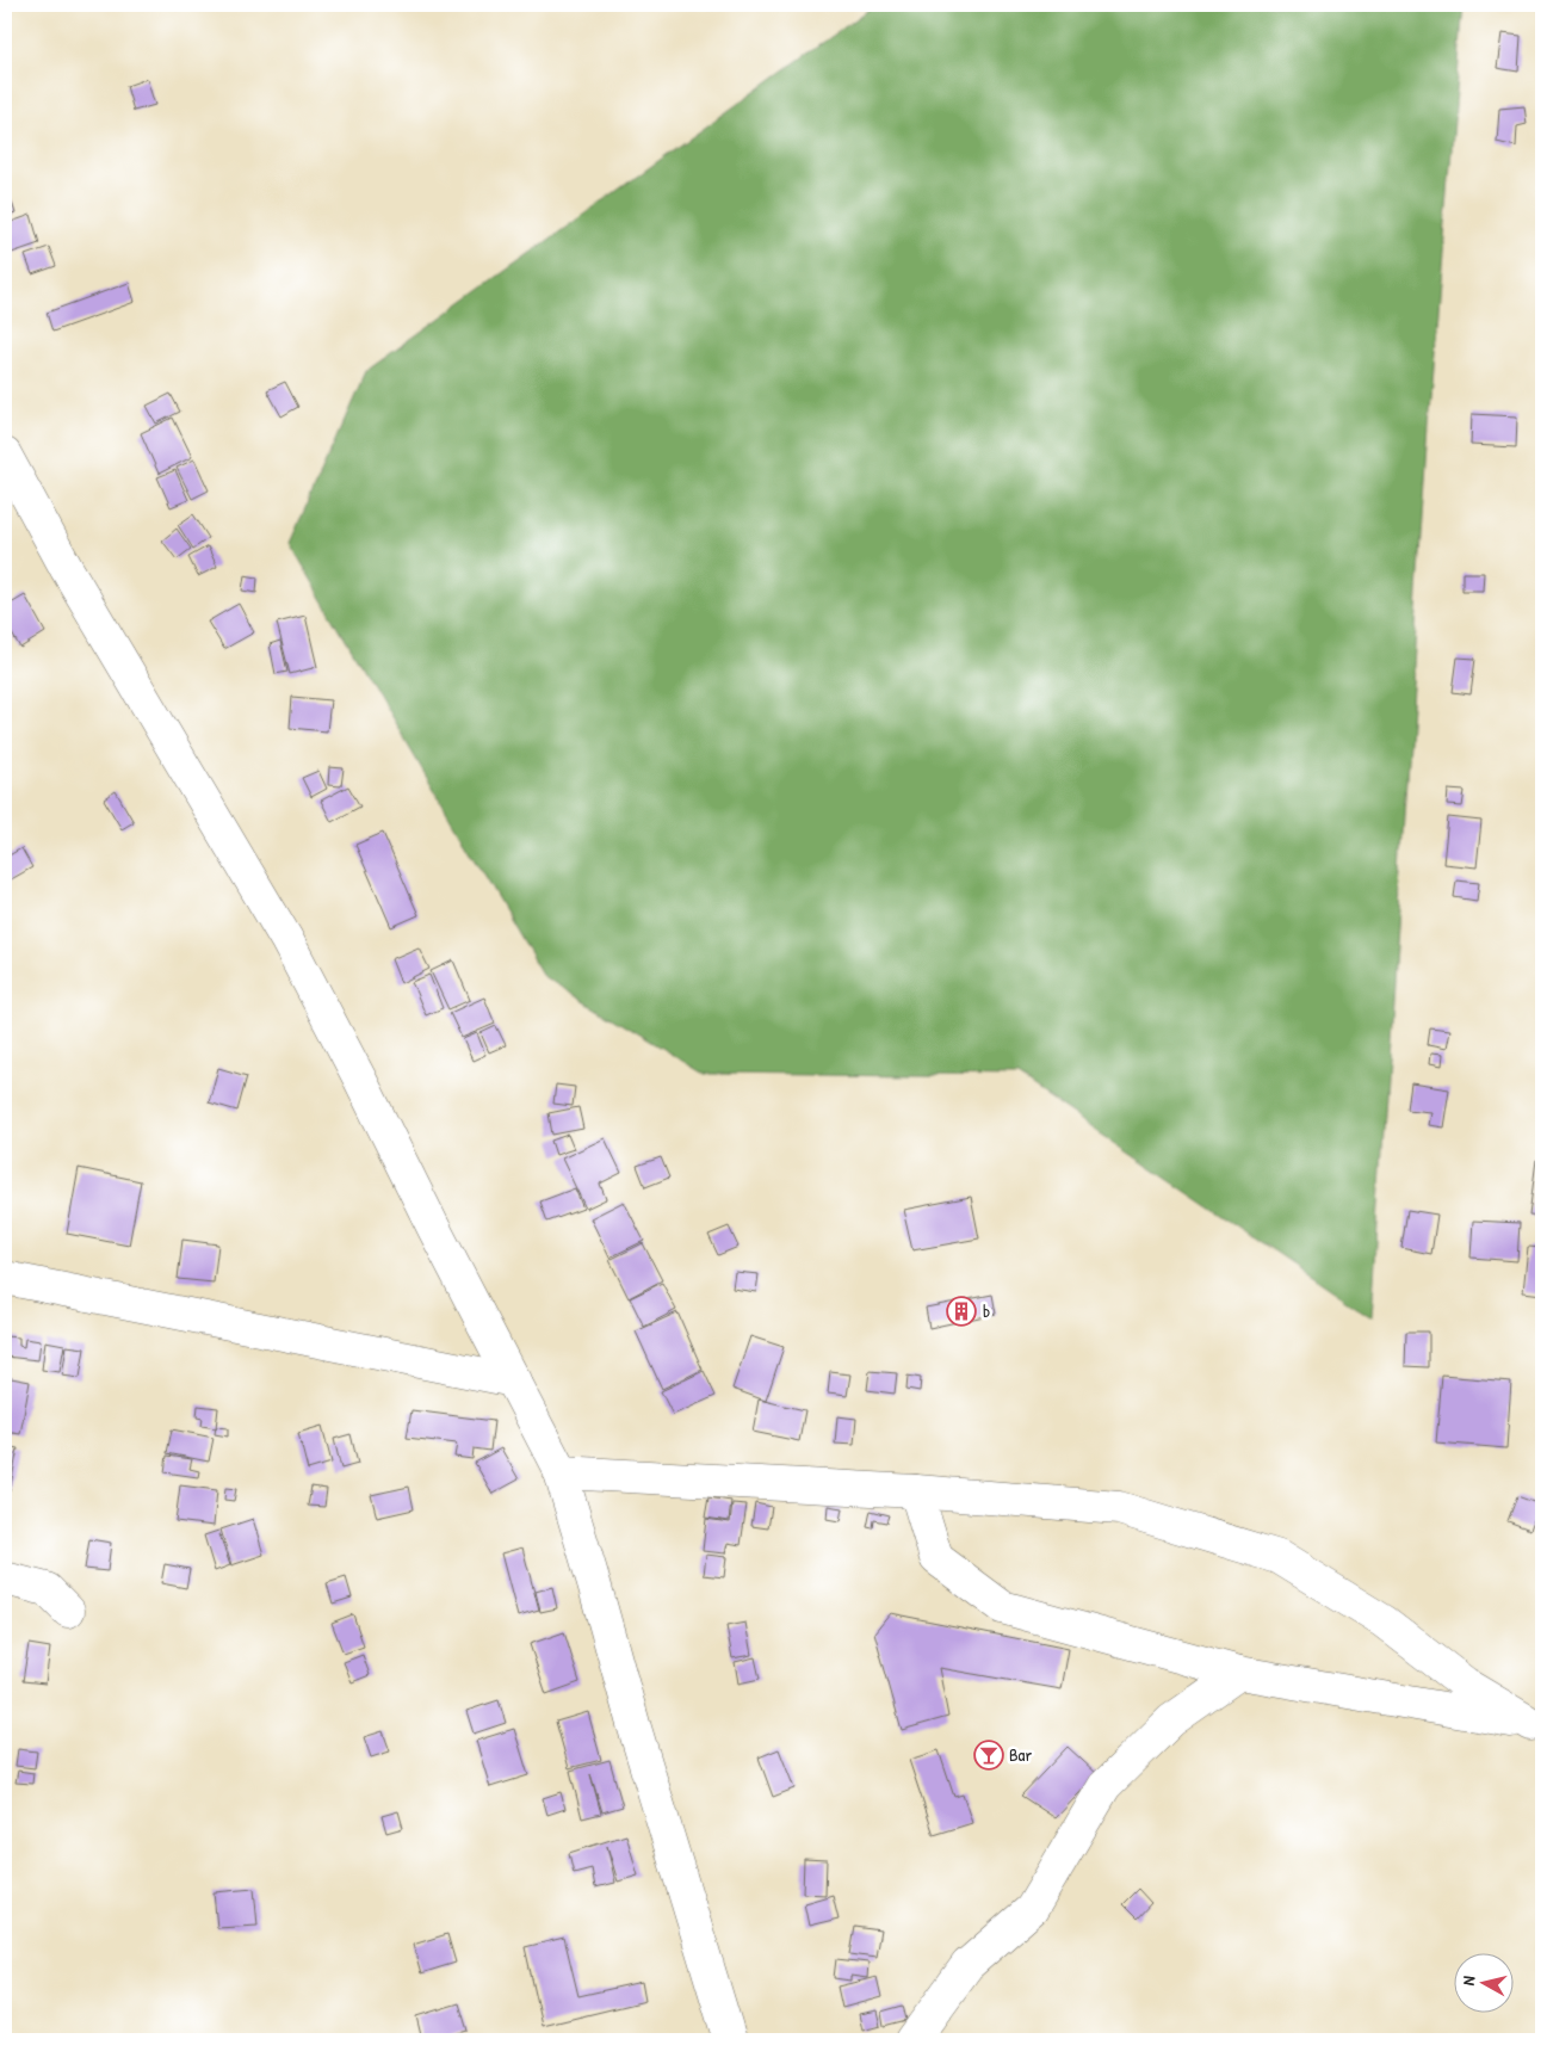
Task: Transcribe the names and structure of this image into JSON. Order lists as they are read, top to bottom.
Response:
{
  "places": {
    "building": ["b"],
    "bar": ["Bar"]
  },
  "north": "left"
}
